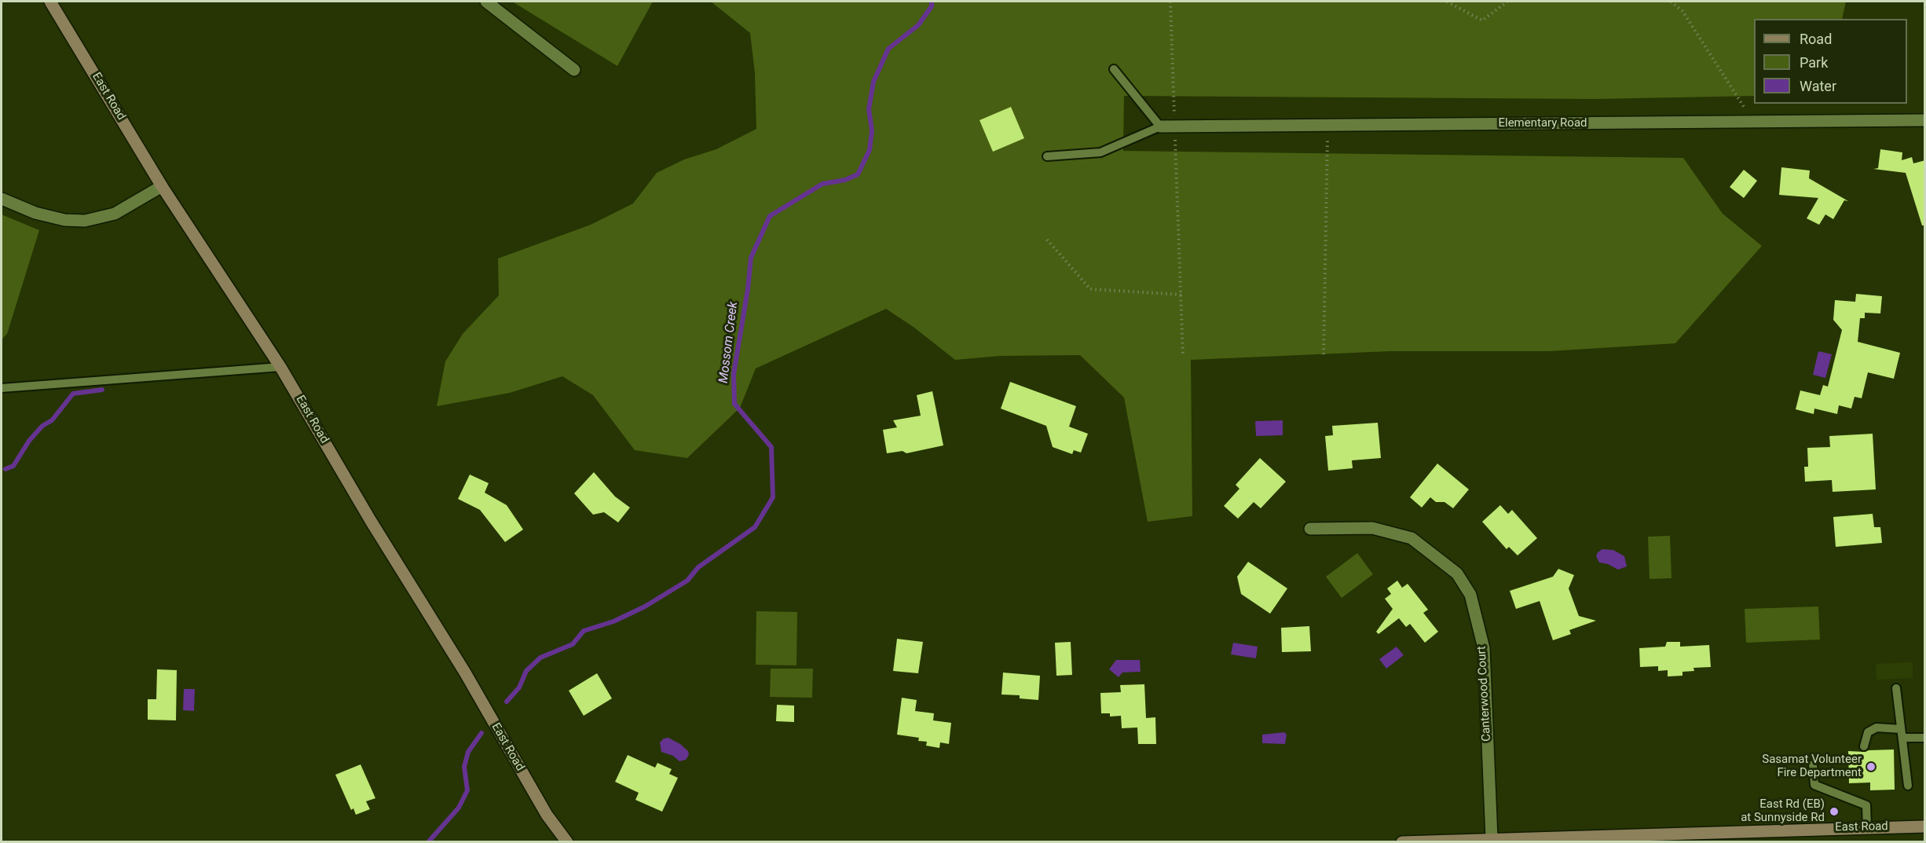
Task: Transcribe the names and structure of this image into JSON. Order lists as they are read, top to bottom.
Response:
{
  "streets": {
    "main road": ["East Road"],
    "street": ["Elementary Road", "Canterwood Court"]
  },
  "crossings": [
    ["East Road", "Canterwood Court"]
  ],
  "water": ["Mossom Creek"],
  "places": ["Sasamat Volunteer Fire Department", "East Rd (EB) at Sunnyside Rd"],
  "legend": ["Road", "Park", "Water"]
}
